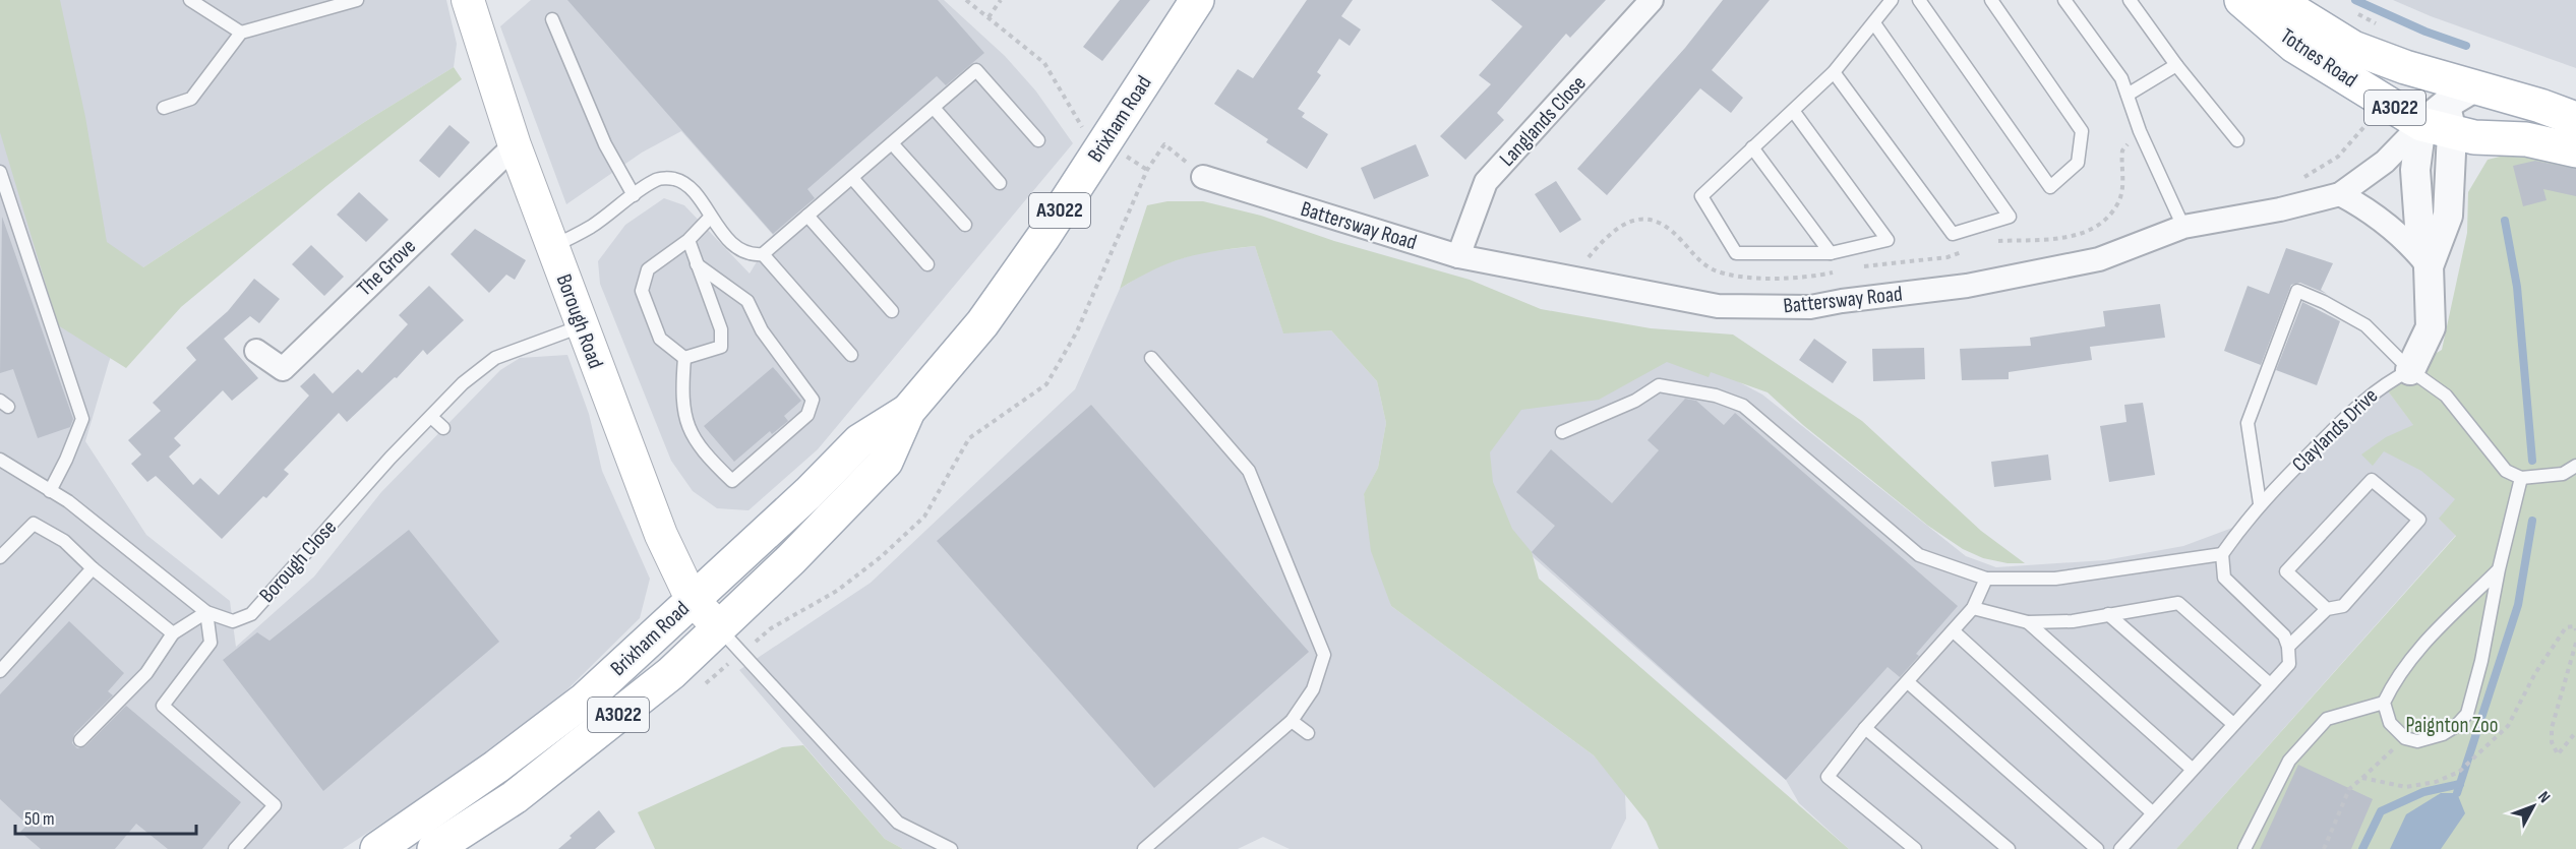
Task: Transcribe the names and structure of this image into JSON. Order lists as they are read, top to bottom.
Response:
{
  "streets": {
    "main road": [
      "Totnes Road",
      "A3022",
      "Brixham Road",
      "Borough Road"
    ],
    "street": ["Langlands Close", "Battersway Road", "The Grove"],
    "lane": ["Claylands Drive", "Borough Close"]
  },
  "crossings": [
    ["Totnes Road", "Battersway Road"],
    ["Brixham Road", "Borough Road"],
    ["Langlands Close", "Battersway Road"],
    ["The Grove", "Borough Road"],
    ["Borough Road", "Borough Close"]
  ],
  "parks": ["Paignton Zoo"],
  "scale_bar": "50 m",
  "north": "top right"
}
